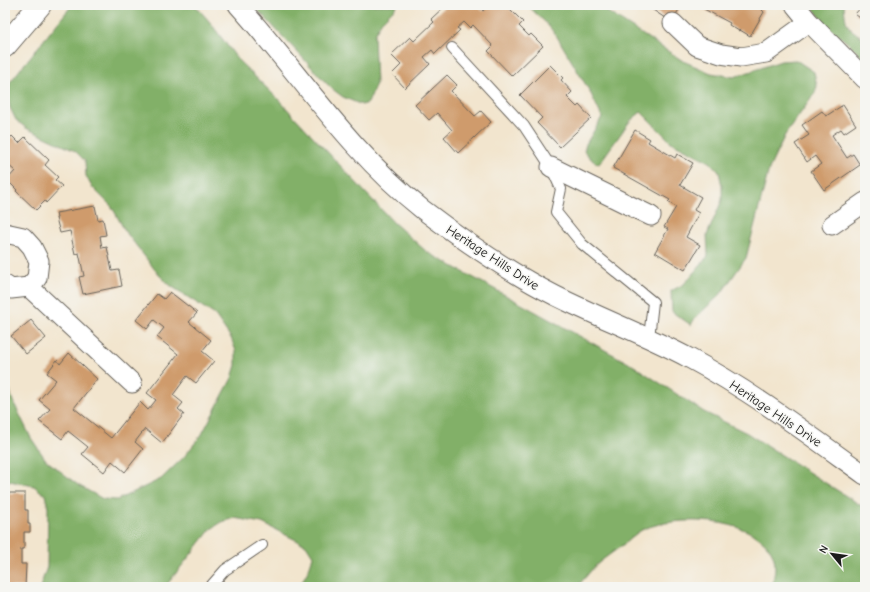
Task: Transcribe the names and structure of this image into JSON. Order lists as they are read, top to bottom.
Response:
{
  "streets": {
    "street": ["Heritage Hills Drive"]
  },
  "north": "top left"
}
